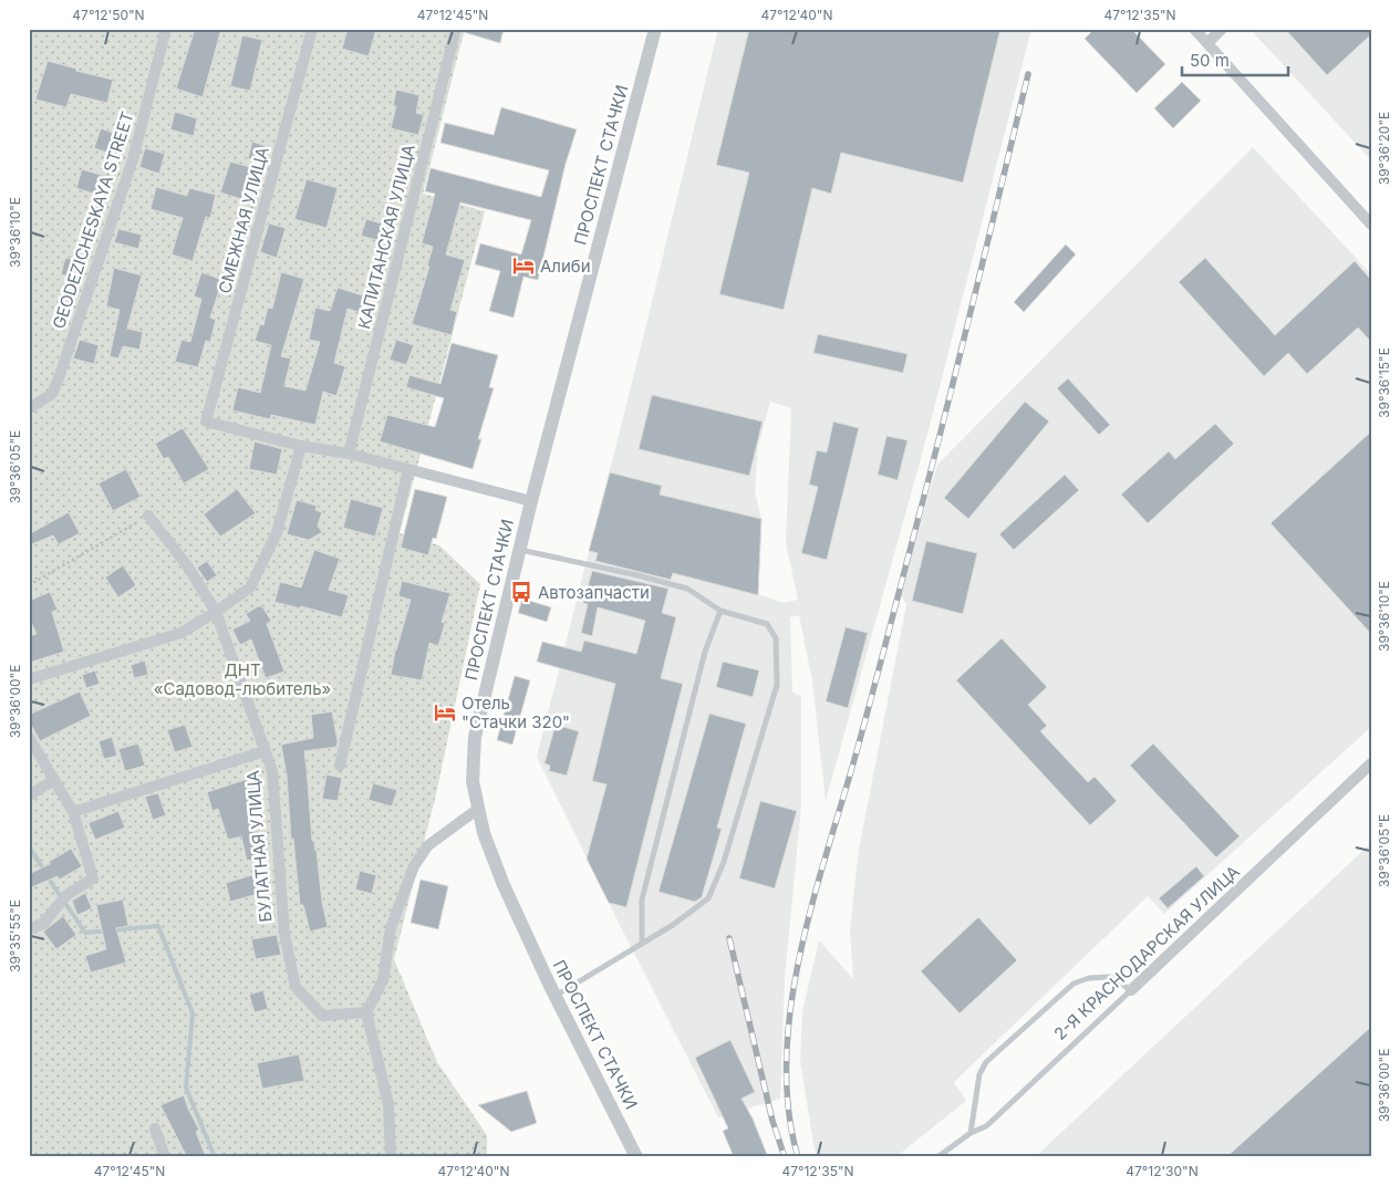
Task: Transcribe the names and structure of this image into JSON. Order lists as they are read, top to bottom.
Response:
{
  "streets": {
    "street": [
      "ПРОСПЕКТ СТАЧКИ",
      "GEODEZICHESKAYA STREET",
      "СМЕЖНАЯ УЛИЦА",
      "КАПИТАНСКАЯ УЛИЦА",
      "БУЛАТНАЯ УЛИЦА",
      "2-Я КРАСНОДАРСКАЯ УЛИЦА"
    ]
  },
  "parks": ["ДНТ «Садовод-любитель»"],
  "places": {
    "hotel": ["Алиби", "Отель \"Стачки 320\""],
    "bus stop": ["Автозапчасти"]
  },
  "scale_bar": "50 m",
  "coordinates": [
    "47°12'50\"N",
    "47°12'45\"N",
    "47°12'40\"N",
    "47°12'35\"N",
    "39°36'20\"E",
    "39°36'10\"E",
    "39°36'15\"E",
    "39°36'05\"E",
    "39°36'00\"E",
    "39°35'55\"E",
    "47°12'30\"N"
  ]
}
